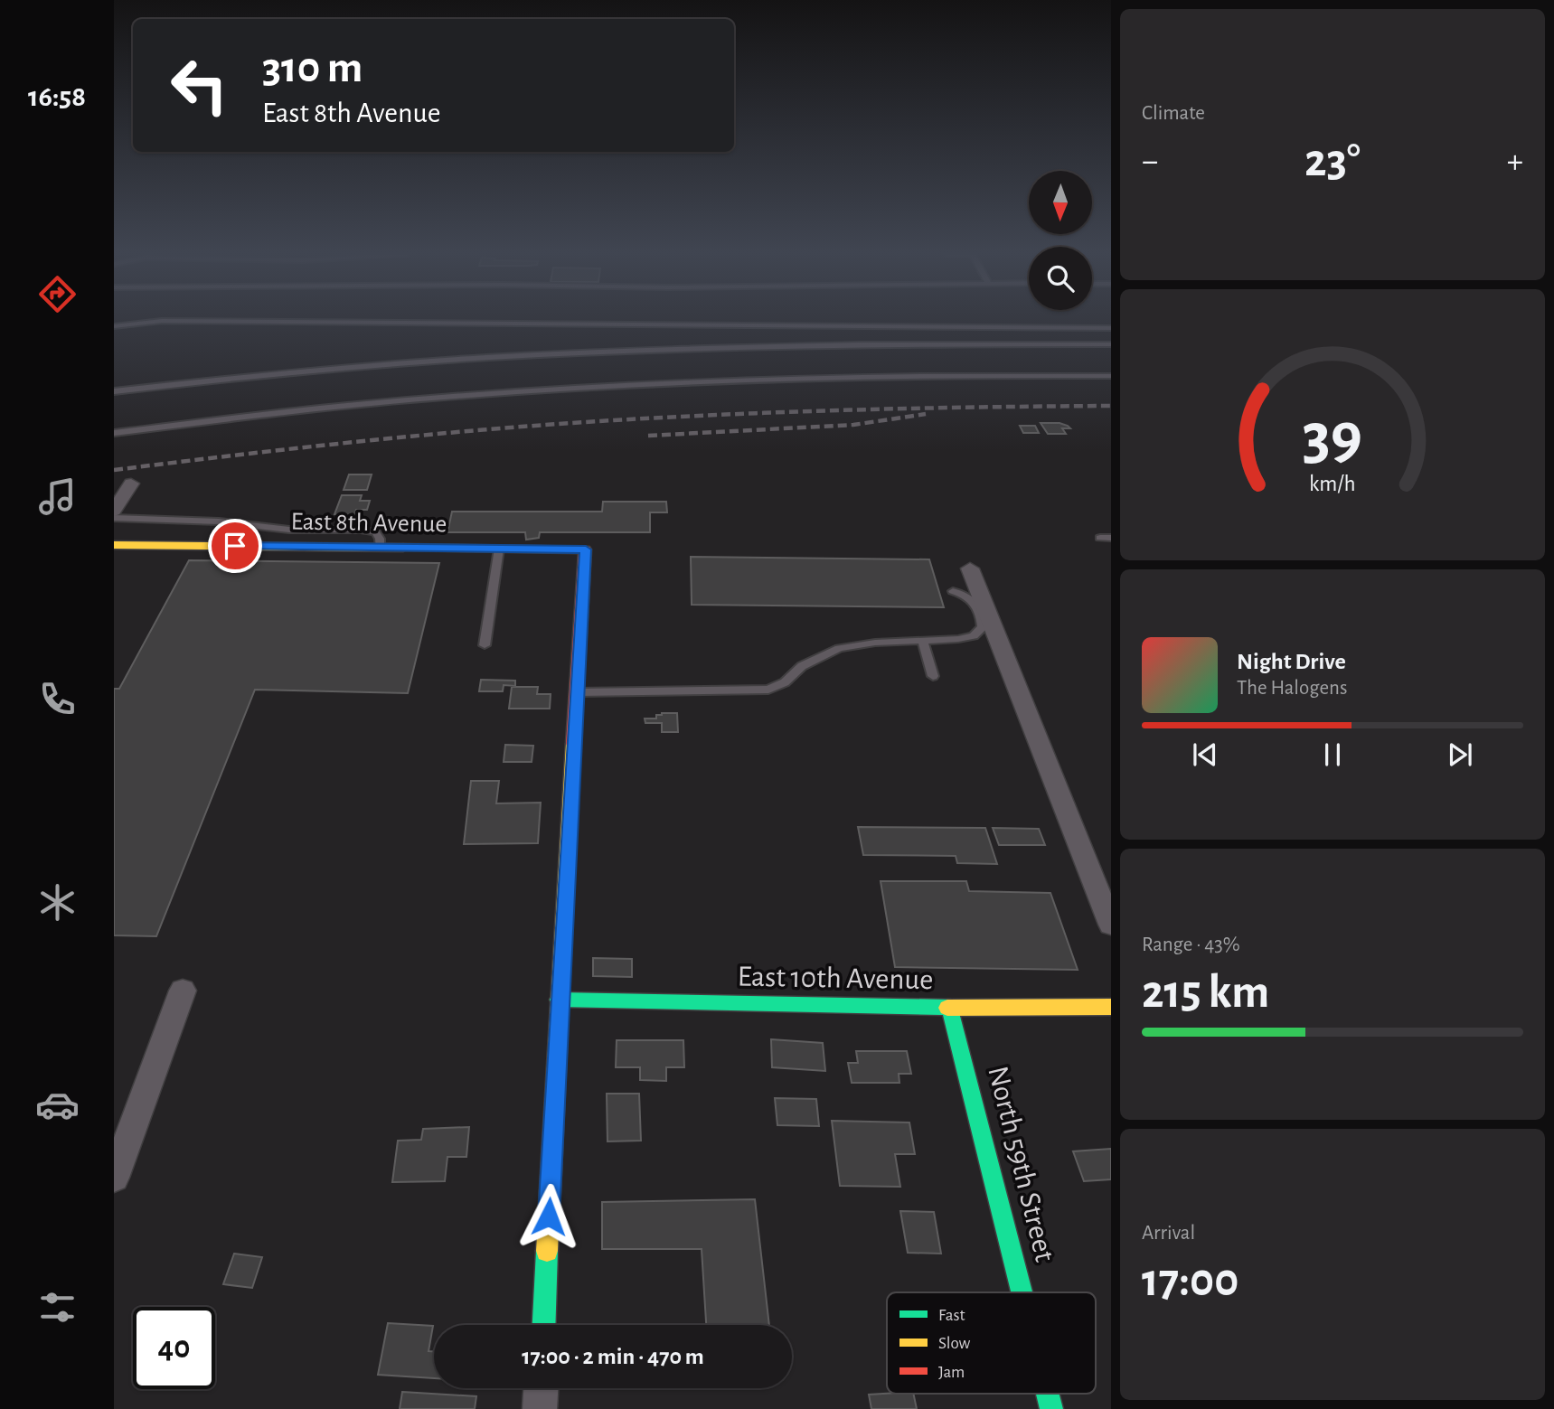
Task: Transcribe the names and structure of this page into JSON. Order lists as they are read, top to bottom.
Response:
{
  "streets": {
    "street": ["East 8th Avenue", "East 10th Avenue", "North 59th Street"]
  },
  "crossings": [
    ["East 10th Avenue", "North 59th Street"]
  ],
  "legend": ["Fast", "Slow", "Jam"],
  "north": "bottom",
  "page": {
    "tabs": "16:58",
    "tile": [
      "Climate",
      ["Range · 43%", "215 km"],
      ["Arrival", "17:00"]
    ],
    "turn": ["310 m", "East 8th Avenue"],
    "heat": ["−", "23°", "+"],
    "song": ["Night Drive", "The Halogens"],
    "limit": "40",
    "trip": "17:00 · 2 min · 470 m",
    "gauge": ["39", "km/h"]
  }
}
